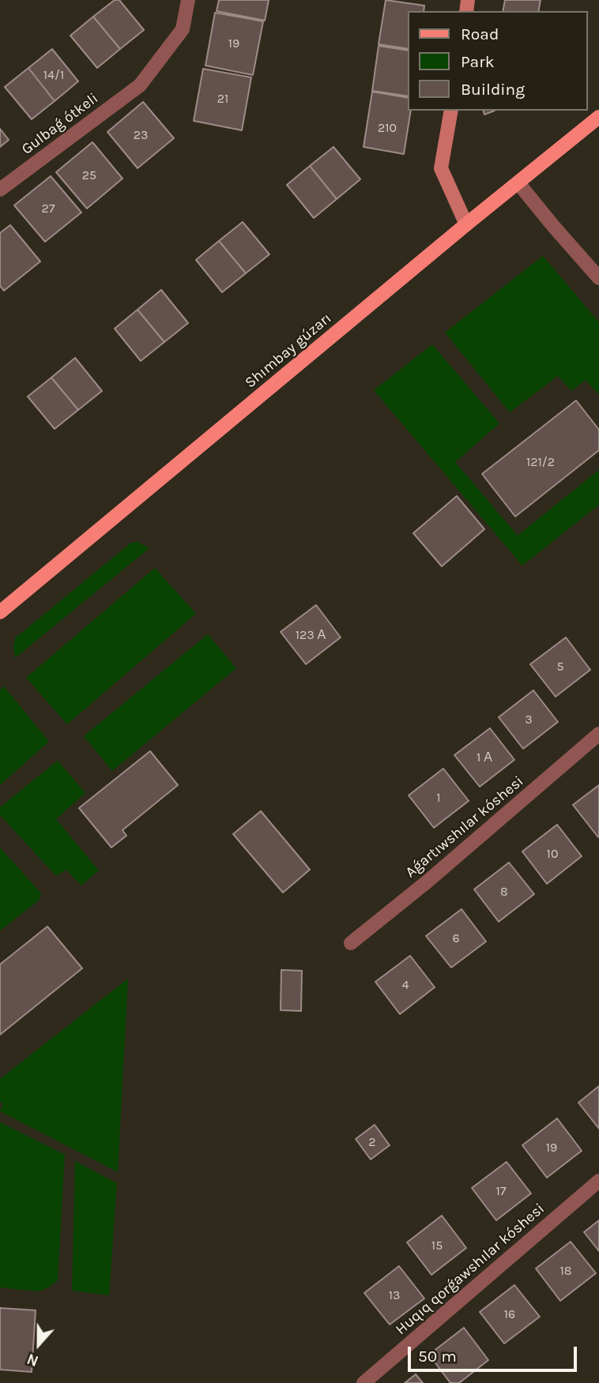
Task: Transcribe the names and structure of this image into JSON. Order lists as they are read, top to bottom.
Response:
{
  "streets": {
    "main road": ["Shımbay gúzarı"],
    "street": ["Gulbaǵ ótkeli", "Aǵartıwshılar kóshesi", "Huqıq qorǵawshılar kóshesi"]
  },
  "house_numbers": [
    "19",
    "14/1",
    "21",
    "210",
    "23",
    "25",
    "27",
    "121/2",
    "123 А",
    "5",
    "3",
    "1 А",
    "1",
    "10",
    "8",
    "6",
    "4",
    "2",
    "19",
    "17",
    "15",
    "18",
    "13",
    "16"
  ],
  "legend": ["Road", "Park", "Building"],
  "scale_bar": "50 m",
  "north": "bottom"
}
